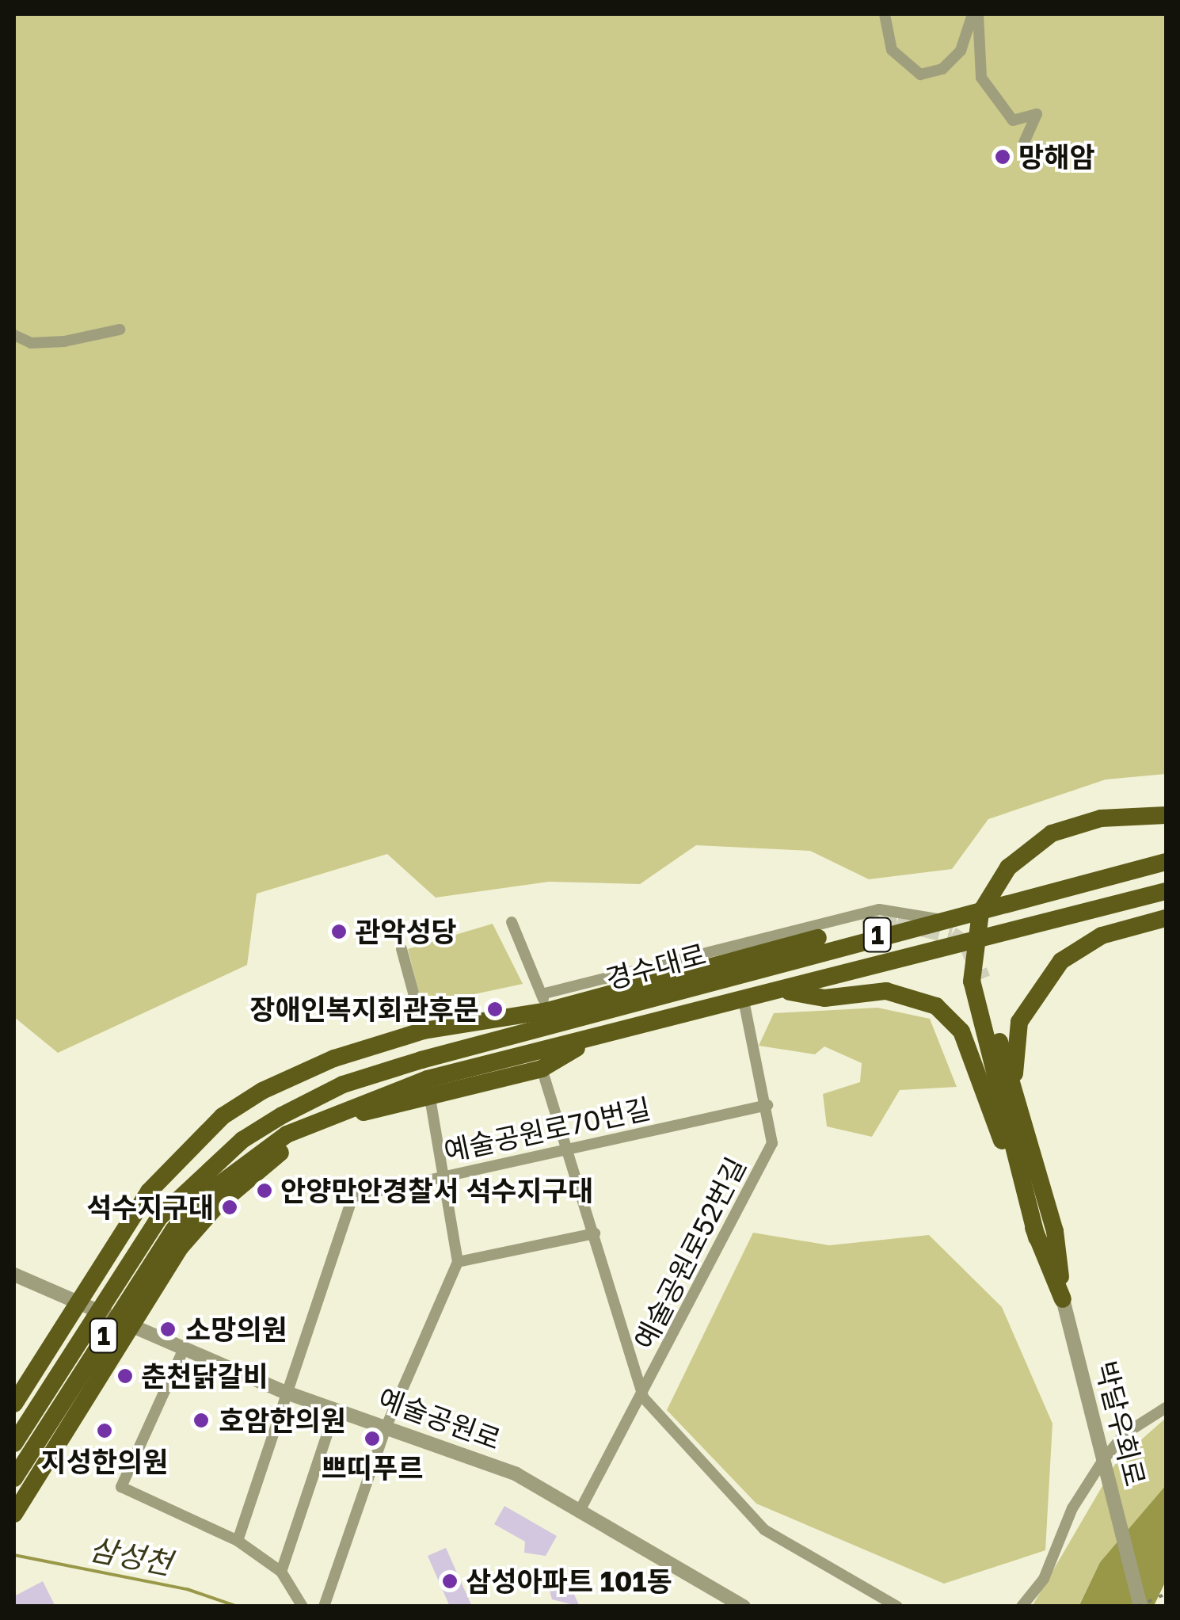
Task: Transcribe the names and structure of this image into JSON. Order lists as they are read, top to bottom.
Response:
{
  "streets": {
    "main road": ["1", "경수대로"],
    "street": [
      "예술공원로70번길",
      "예술공원로52번길",
      "예술공원로",
      "박달우회로"
    ]
  },
  "crossings": [
    ["1", "경수대로"],
    ["경수대로", "예술공원로52번길"],
    ["예술공원로70번길", "예술공원로52번길"],
    ["예술공원로70번길", "예술공원로"],
    ["예술공원로52번길", "예술공원로"]
  ],
  "water": ["삼성천"],
  "places": [
    "망해암",
    "관악성당",
    "장애인복지회관후문",
    "안양만안경찰서 석수지구대",
    "석수지구대",
    "소망의원",
    "춘천닭갈비",
    "호암한의원",
    "지성한의원",
    "쁘띠푸르",
    "삼성아파트 101동"
  ]
}
